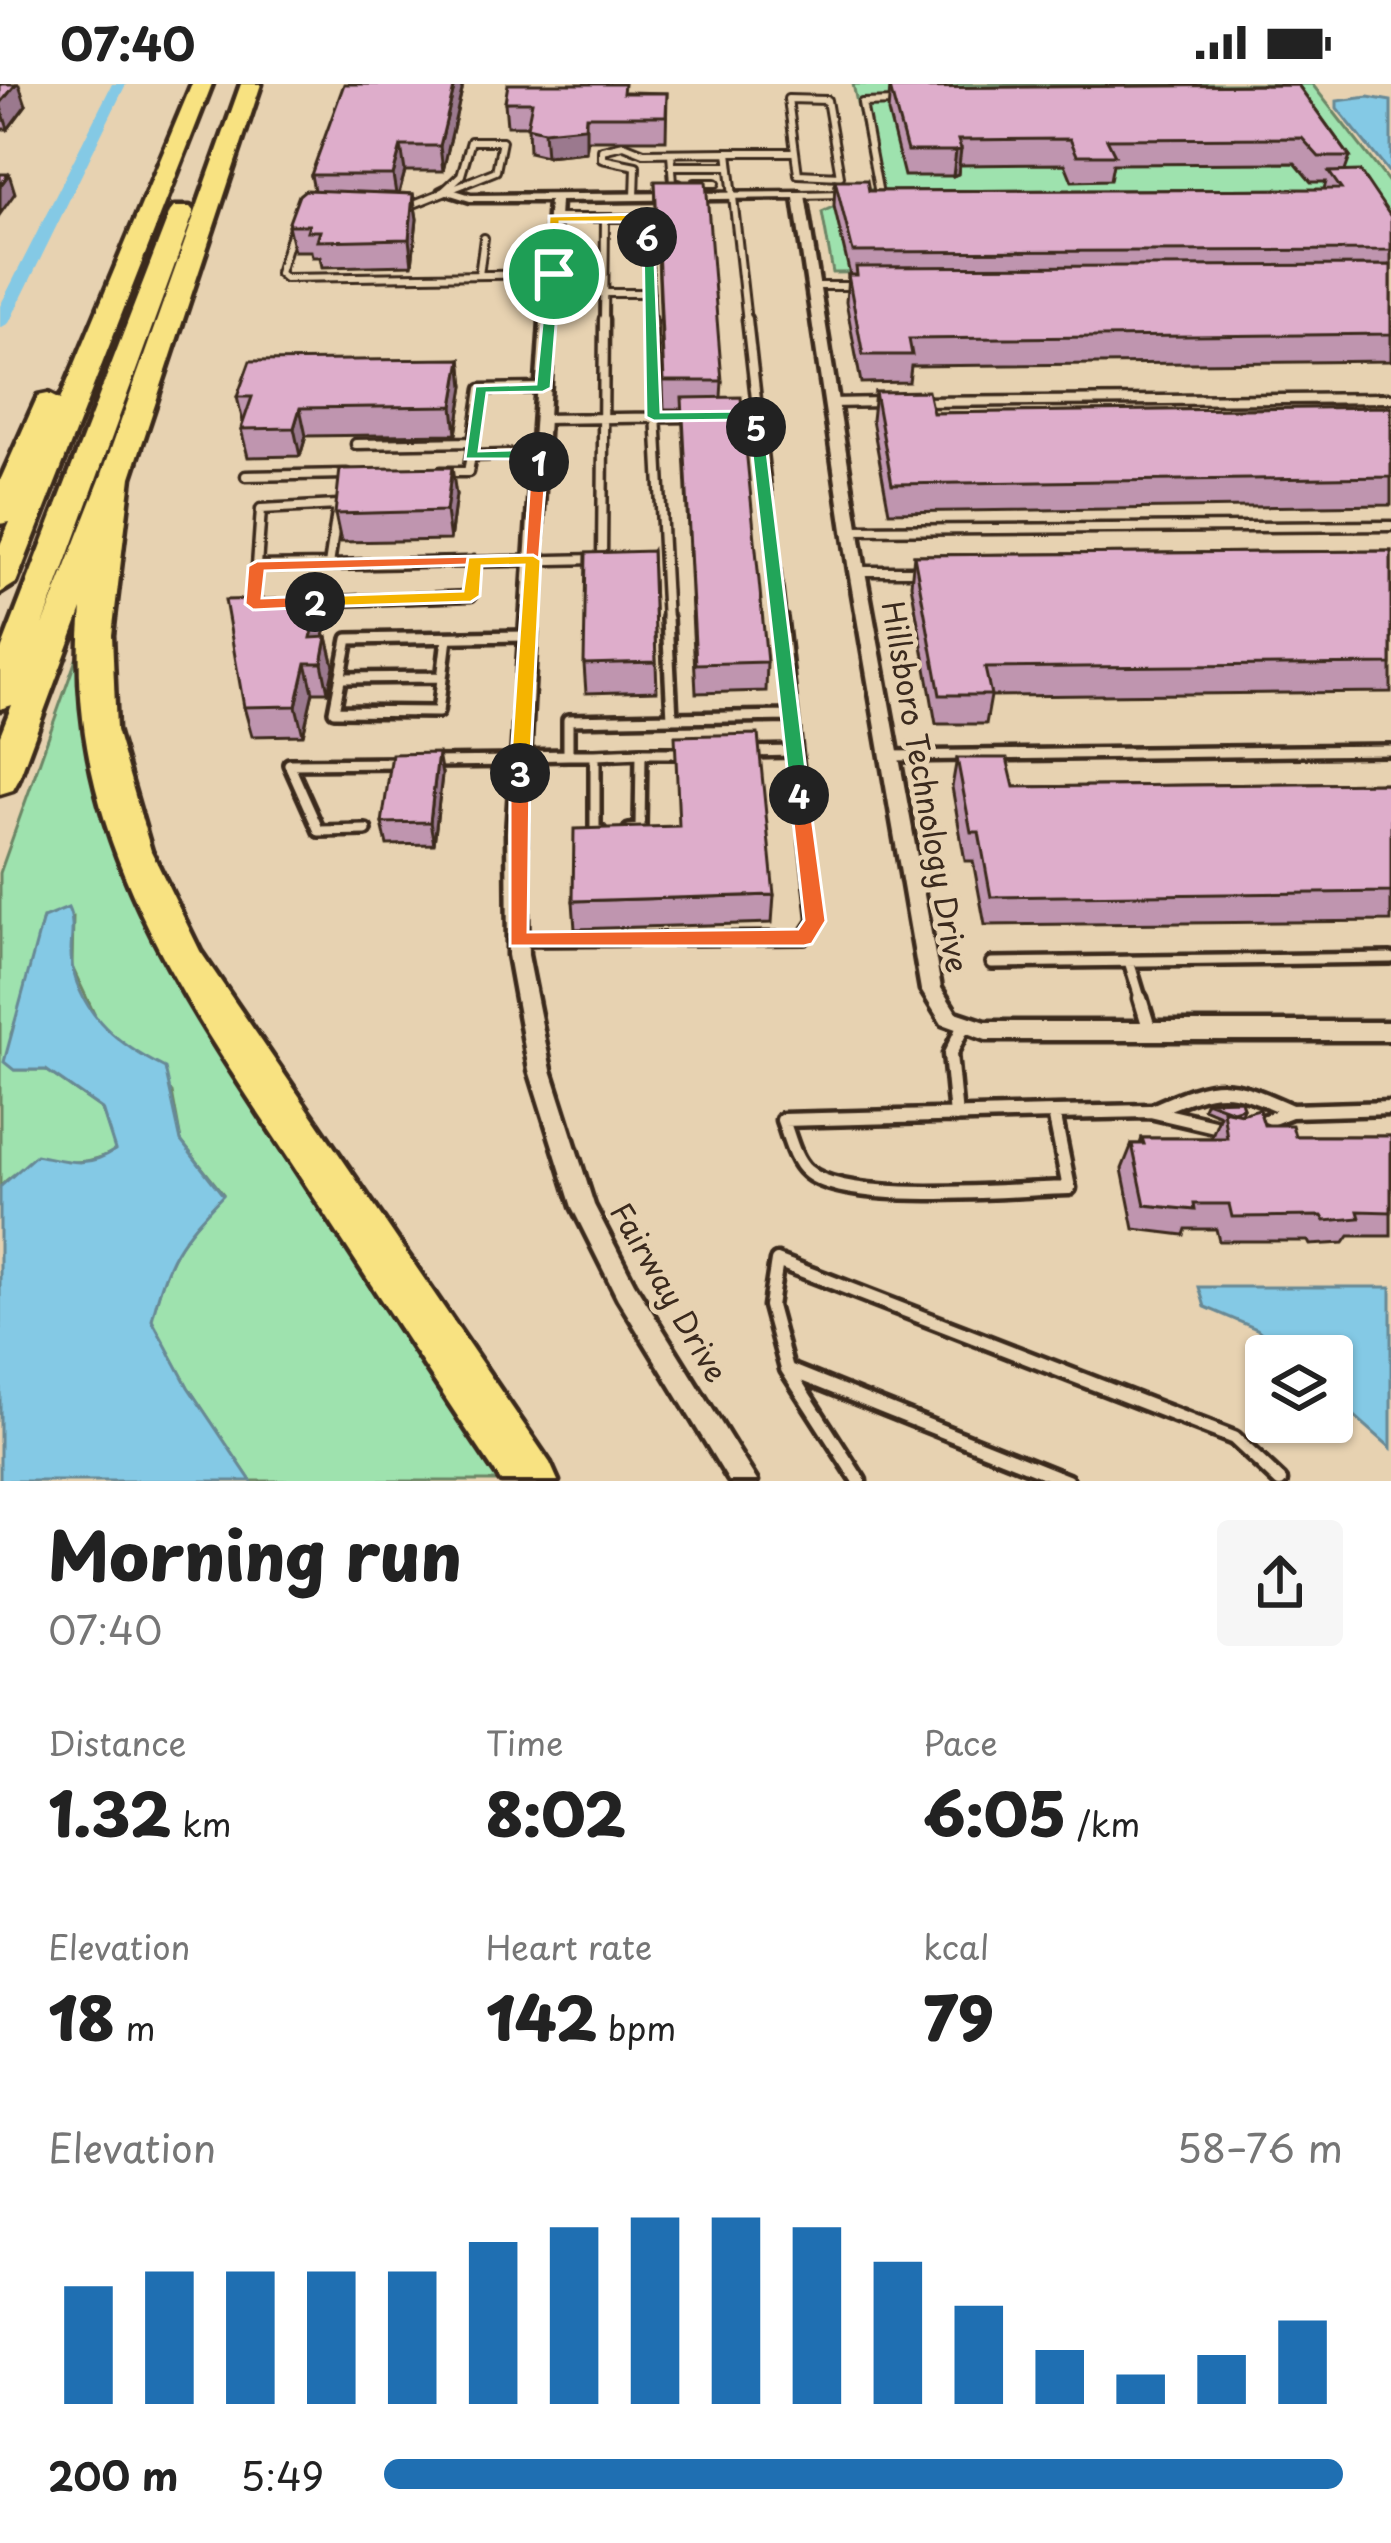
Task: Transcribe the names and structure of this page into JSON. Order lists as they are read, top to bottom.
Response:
{
  "streets": {
    "street": ["Hillsboro Technology Drive", "Fairway Drive"]
  },
  "page": {
    "status": "07:40",
    "pins": [
      "6",
      "5",
      "1",
      "2",
      "3",
      "4"
    ],
    "heading": ["Morning run", "07:40"],
    "stats": [
      ["Distance", "1.32 km"],
      ["Time", "8:02"],
      ["Pace", "6:05 /km"],
      ["Elevation", "18 m"],
      ["Heart rate", "142 bpm"],
      ["kcal", "79"]
    ],
    "chart": ["Elevation", "58–76 m"],
    "list": [
      {
        "name": "200 m",
        "note": "5:49"
      }
    ]
  }
}
